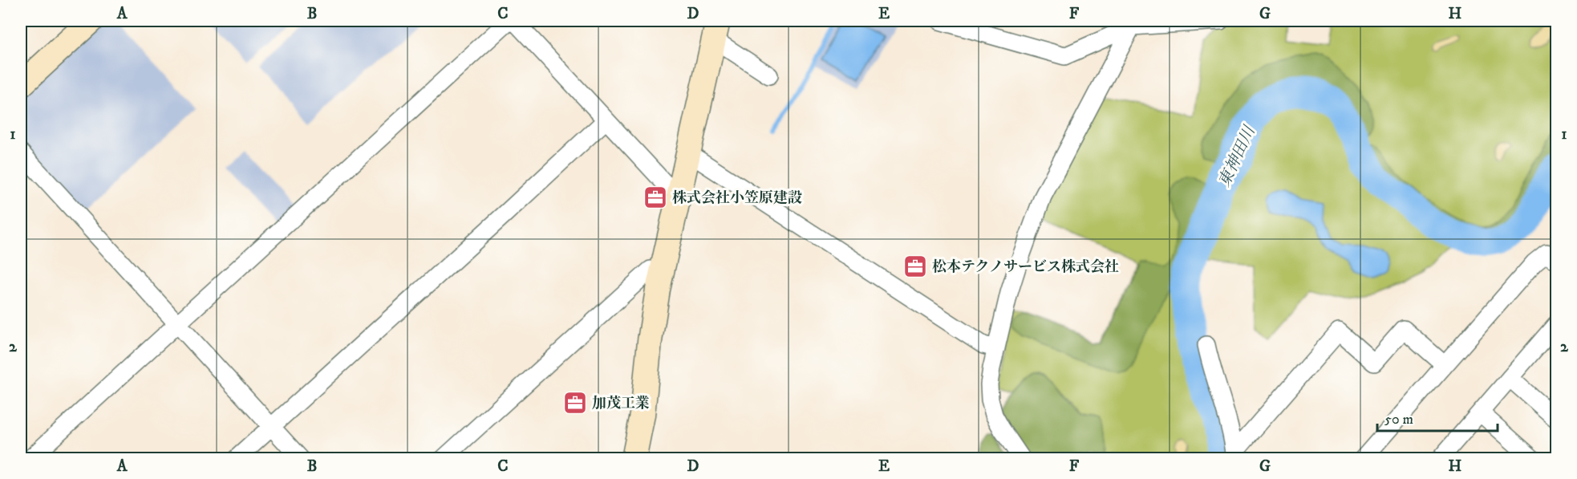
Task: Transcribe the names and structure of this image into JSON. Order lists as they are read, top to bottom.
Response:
{
  "water": ["東神田川"],
  "places": {
    "office": ["株式会社小笠原建設", "松本テクノサービス株式会社", "加茂工業"]
  },
  "scale_bar": "50 m",
  "grid": {
    "columns": [
      "A",
      "B",
      "C",
      "D",
      "E",
      "F",
      "G",
      "H"
    ],
    "rows": ["1", "2"]
  }
}
